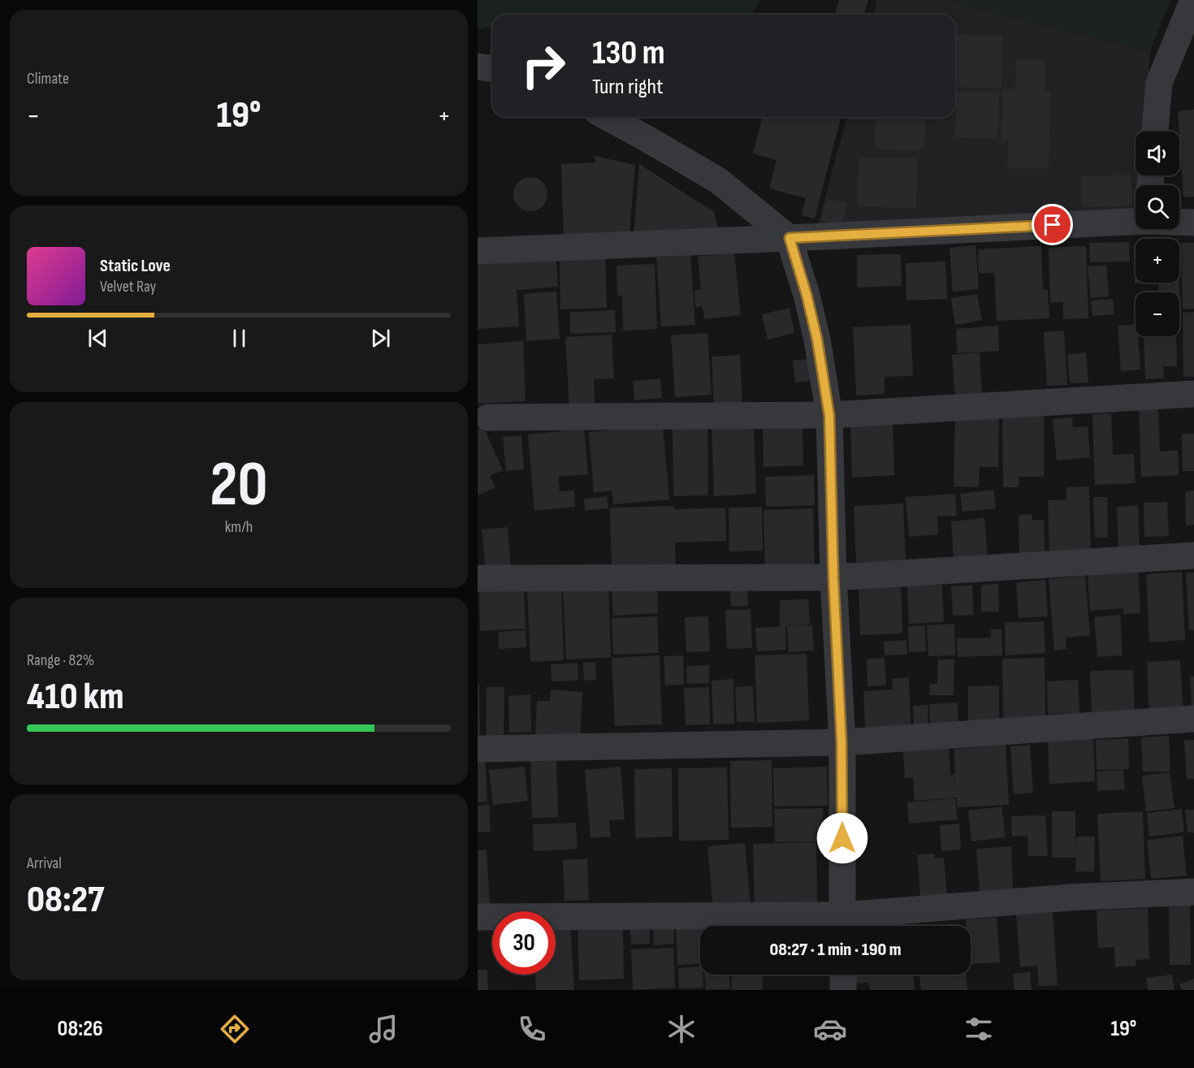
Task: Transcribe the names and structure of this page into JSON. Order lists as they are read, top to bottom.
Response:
{
  "page": {
    "tile": [
      "Climate",
      ["20", "km/h"],
      ["Range · 82%", "410 km"],
      ["Arrival", "08:27"]
    ],
    "turn": ["130 m", "Turn right"],
    "heat": ["−", "19°", "+"],
    "map_buttons": ["+", "−"],
    "song": ["Static Love", "Velvet Ray"],
    "limit": "30",
    "trip": "08:27 · 1 min · 190 m",
    "tabs": ["08:26", "19°"]
  }
}
